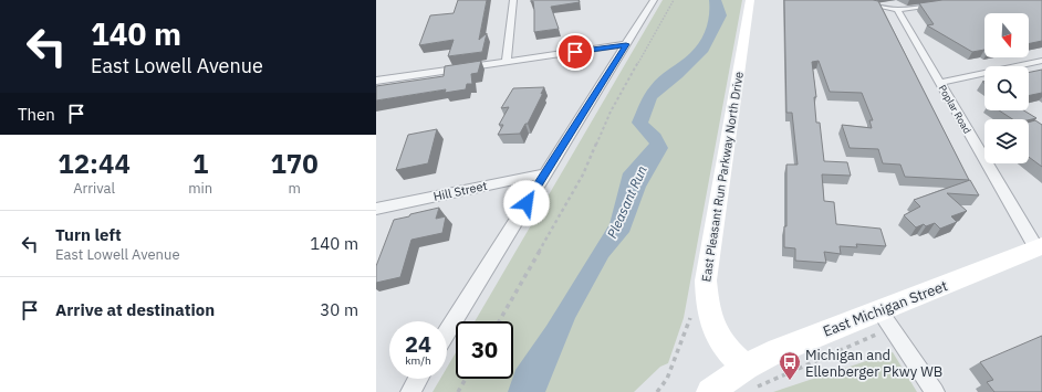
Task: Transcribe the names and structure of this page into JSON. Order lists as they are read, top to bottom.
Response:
{
  "streets": {
    "main road": ["East Pleasant Run Parkway North Drive", "East Michigan Street"],
    "street": ["Poplar Road", "Hill Street"]
  },
  "crossings": [
    ["Poplar Road", "East Michigan Street"],
    ["East Pleasant Run Parkway North Drive", "East Michigan Street"]
  ],
  "water": ["Pleasant Run"],
  "places": {
    "bus stop": ["Michigan and Ellenberger Pkwy WB"]
  },
  "north": "bottom",
  "page": {
    "turn": ["140 m", "East Lowell Avenue"],
    "then": "Then",
    "eta": [
      "12:44",
      "Arrival",
      "1",
      "min",
      "170",
      "m"
    ],
    "list": [
      {
        "name": "Turn left",
        "note": "East Lowell Avenue",
        "value": "140 m"
      },
      {
        "name": "Arrive at destination",
        "value": "30 m"
      }
    ],
    "speed": "24 km/h",
    "limit": "30"
  }
}
